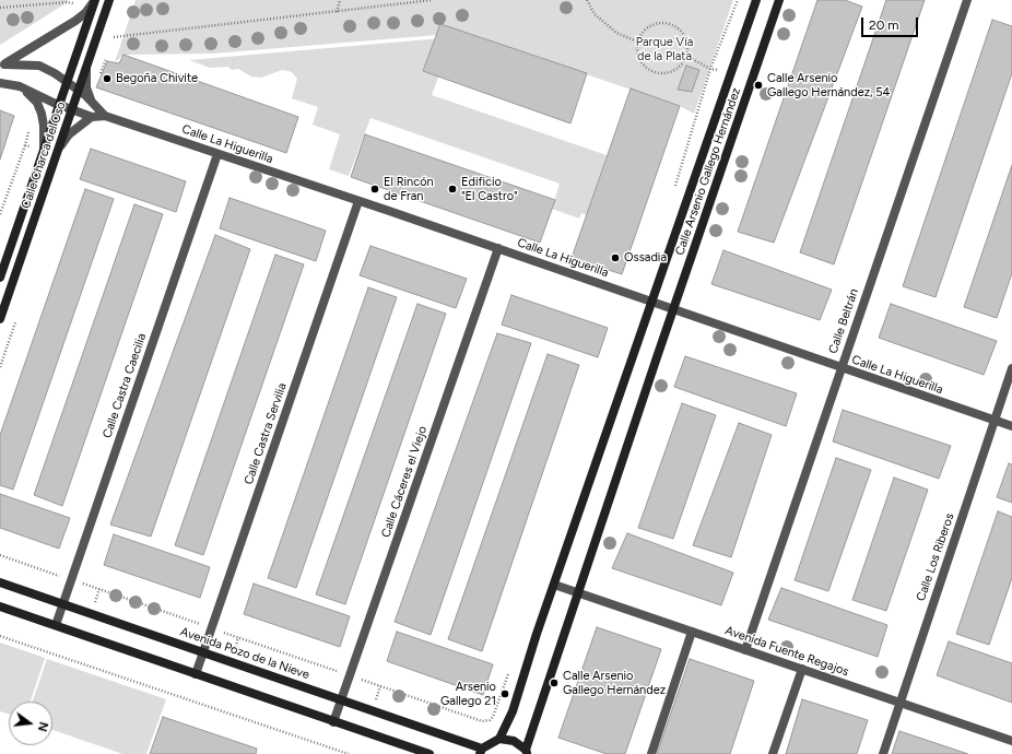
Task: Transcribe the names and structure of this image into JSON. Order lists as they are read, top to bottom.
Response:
{
  "streets": {
    "main road": ["Calle Charca del Oso", "Calle Arsenio Gallego Hernández", "Avenida Pozo de la Nieve"],
    "street": [
      "Calle La Higuerilla",
      "Calle Beltrán",
      "Calle Castra Caecilia",
      "Calle Castra Servilia",
      "Calle Cáceres el Viejo",
      "Calle Los Riberos",
      "Avenida Fuente Regajos"
    ]
  },
  "crossings": [
    ["Calle La Higuerilla", "Calle Arsenio Gallego Hernández"],
    ["Calle La Higuerilla", "Calle Beltrán"],
    ["Calle La Higuerilla", "Calle Castra Caecilia"],
    ["Calle La Higuerilla", "Calle Castra Servilia"],
    ["Calle La Higuerilla", "Calle Cáceres el Viejo"],
    ["Calle La Higuerilla", "Calle Los Riberos"],
    ["Calle Arsenio Gallego Hernández", "Avenida Fuente Regajos"],
    ["Calle Beltrán", "Avenida Fuente Regajos"],
    ["Calle Castra Caecilia", "Avenida Pozo de la Nieve"],
    ["Calle Castra Servilia", "Avenida Pozo de la Nieve"],
    ["Calle Cáceres el Viejo", "Avenida Pozo de la Nieve"],
    ["Calle Los Riberos", "Avenida Fuente Regajos"]
  ],
  "parks": ["Parque Vía de la Plata"],
  "places": [
    "Begoña Chivite",
    "Calle Arsenio Gallego Hernández, 54",
    "El Rincón de Fran",
    "Edificio \"El Castro\"",
    "Ossadia",
    "Calle Arsenio Gallego Hernández",
    "Arsenio Gallego 21"
  ],
  "scale_bar": "20 m",
  "north": "right"
}
